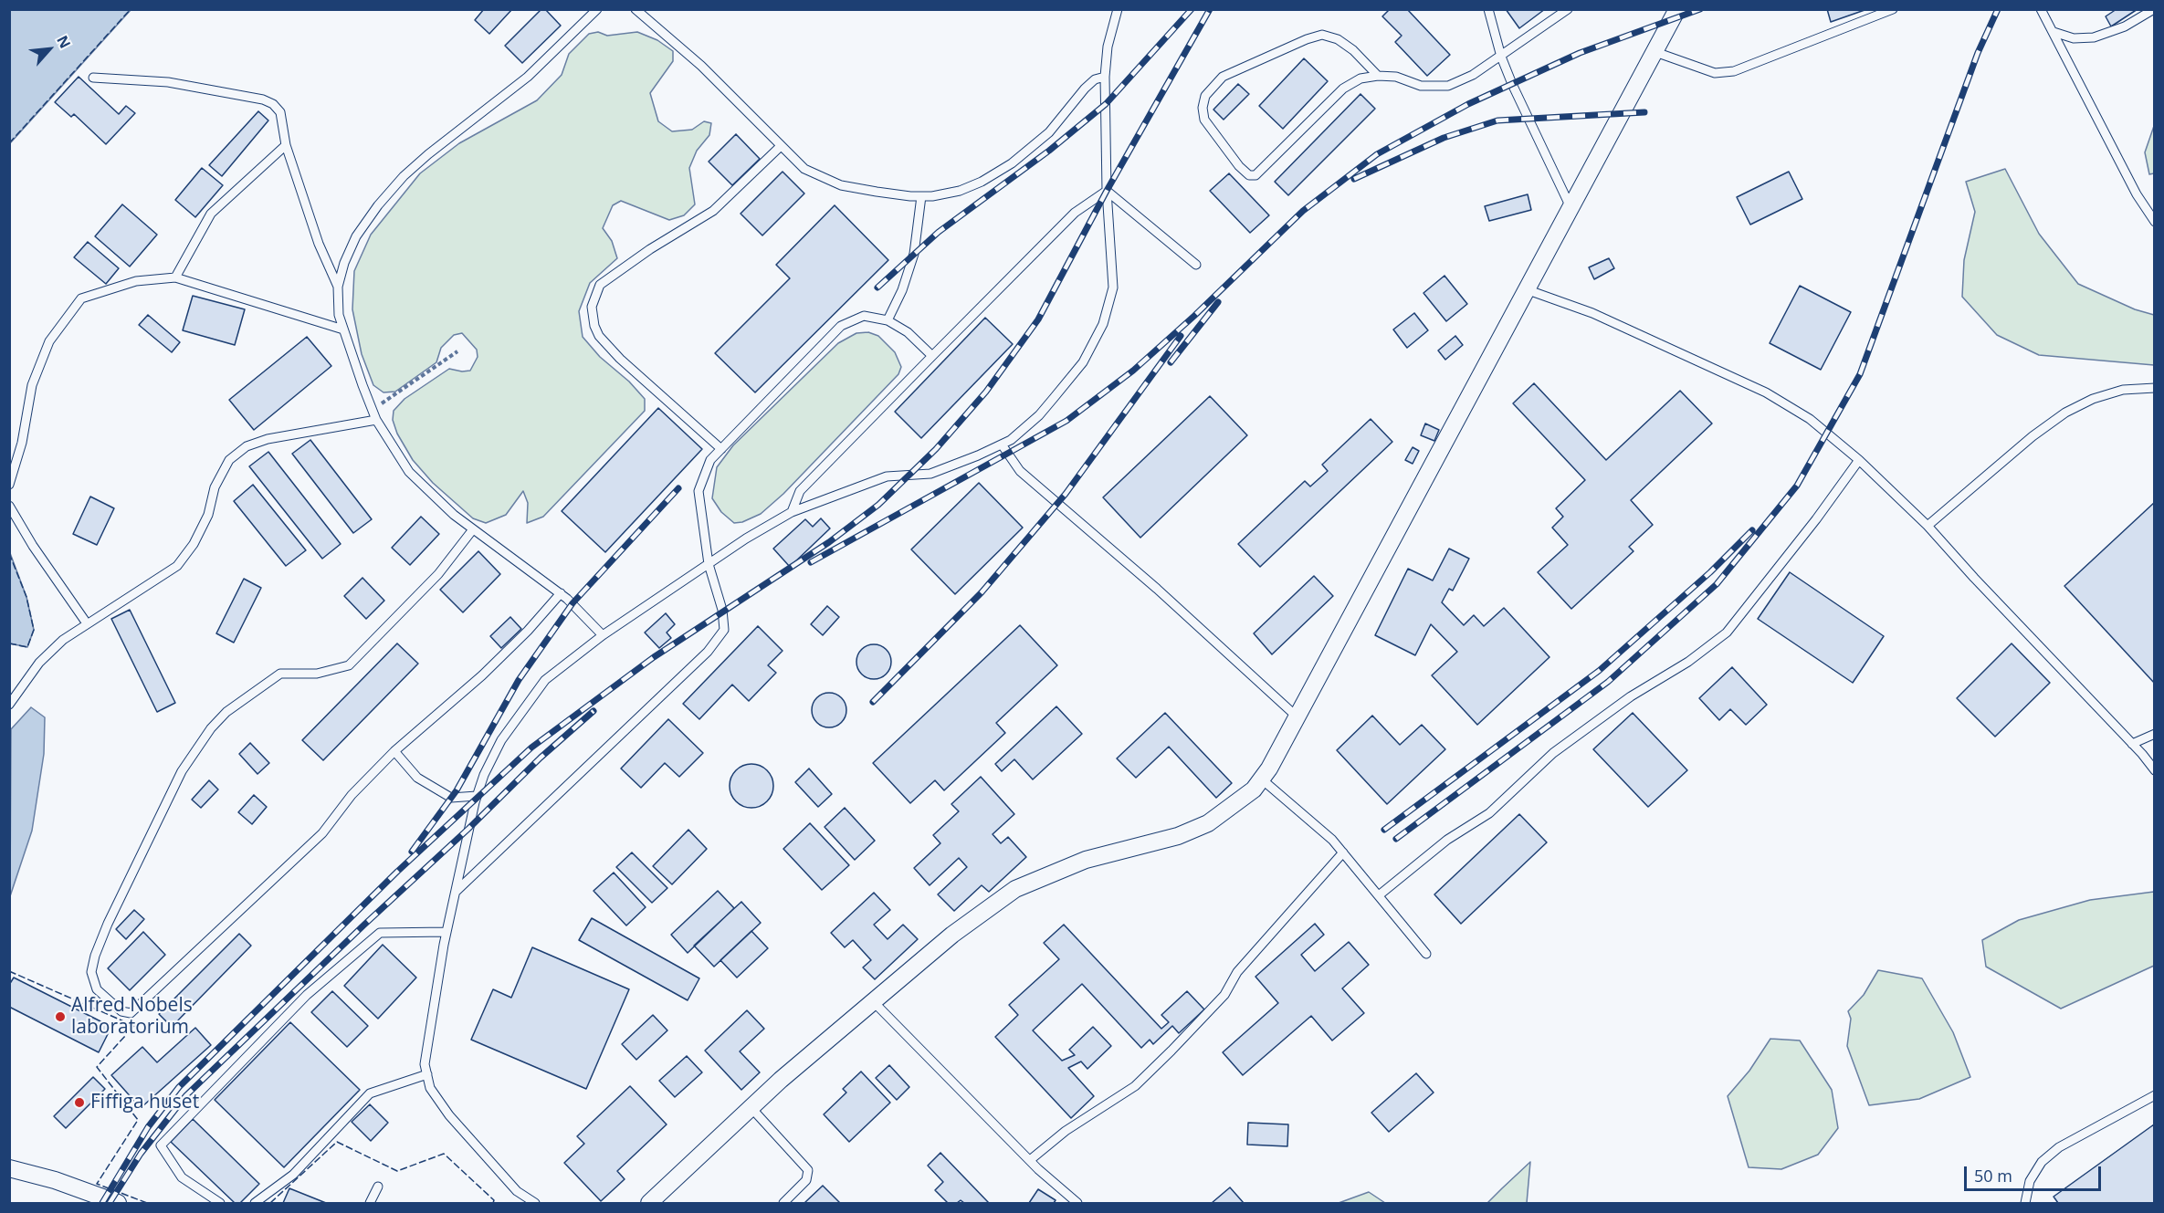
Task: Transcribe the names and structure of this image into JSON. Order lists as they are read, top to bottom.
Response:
{
  "places": ["Alfred Nobels laboratorium", "Fiffiga huset"],
  "scale_bar": "50 m",
  "north": "top right"
}
